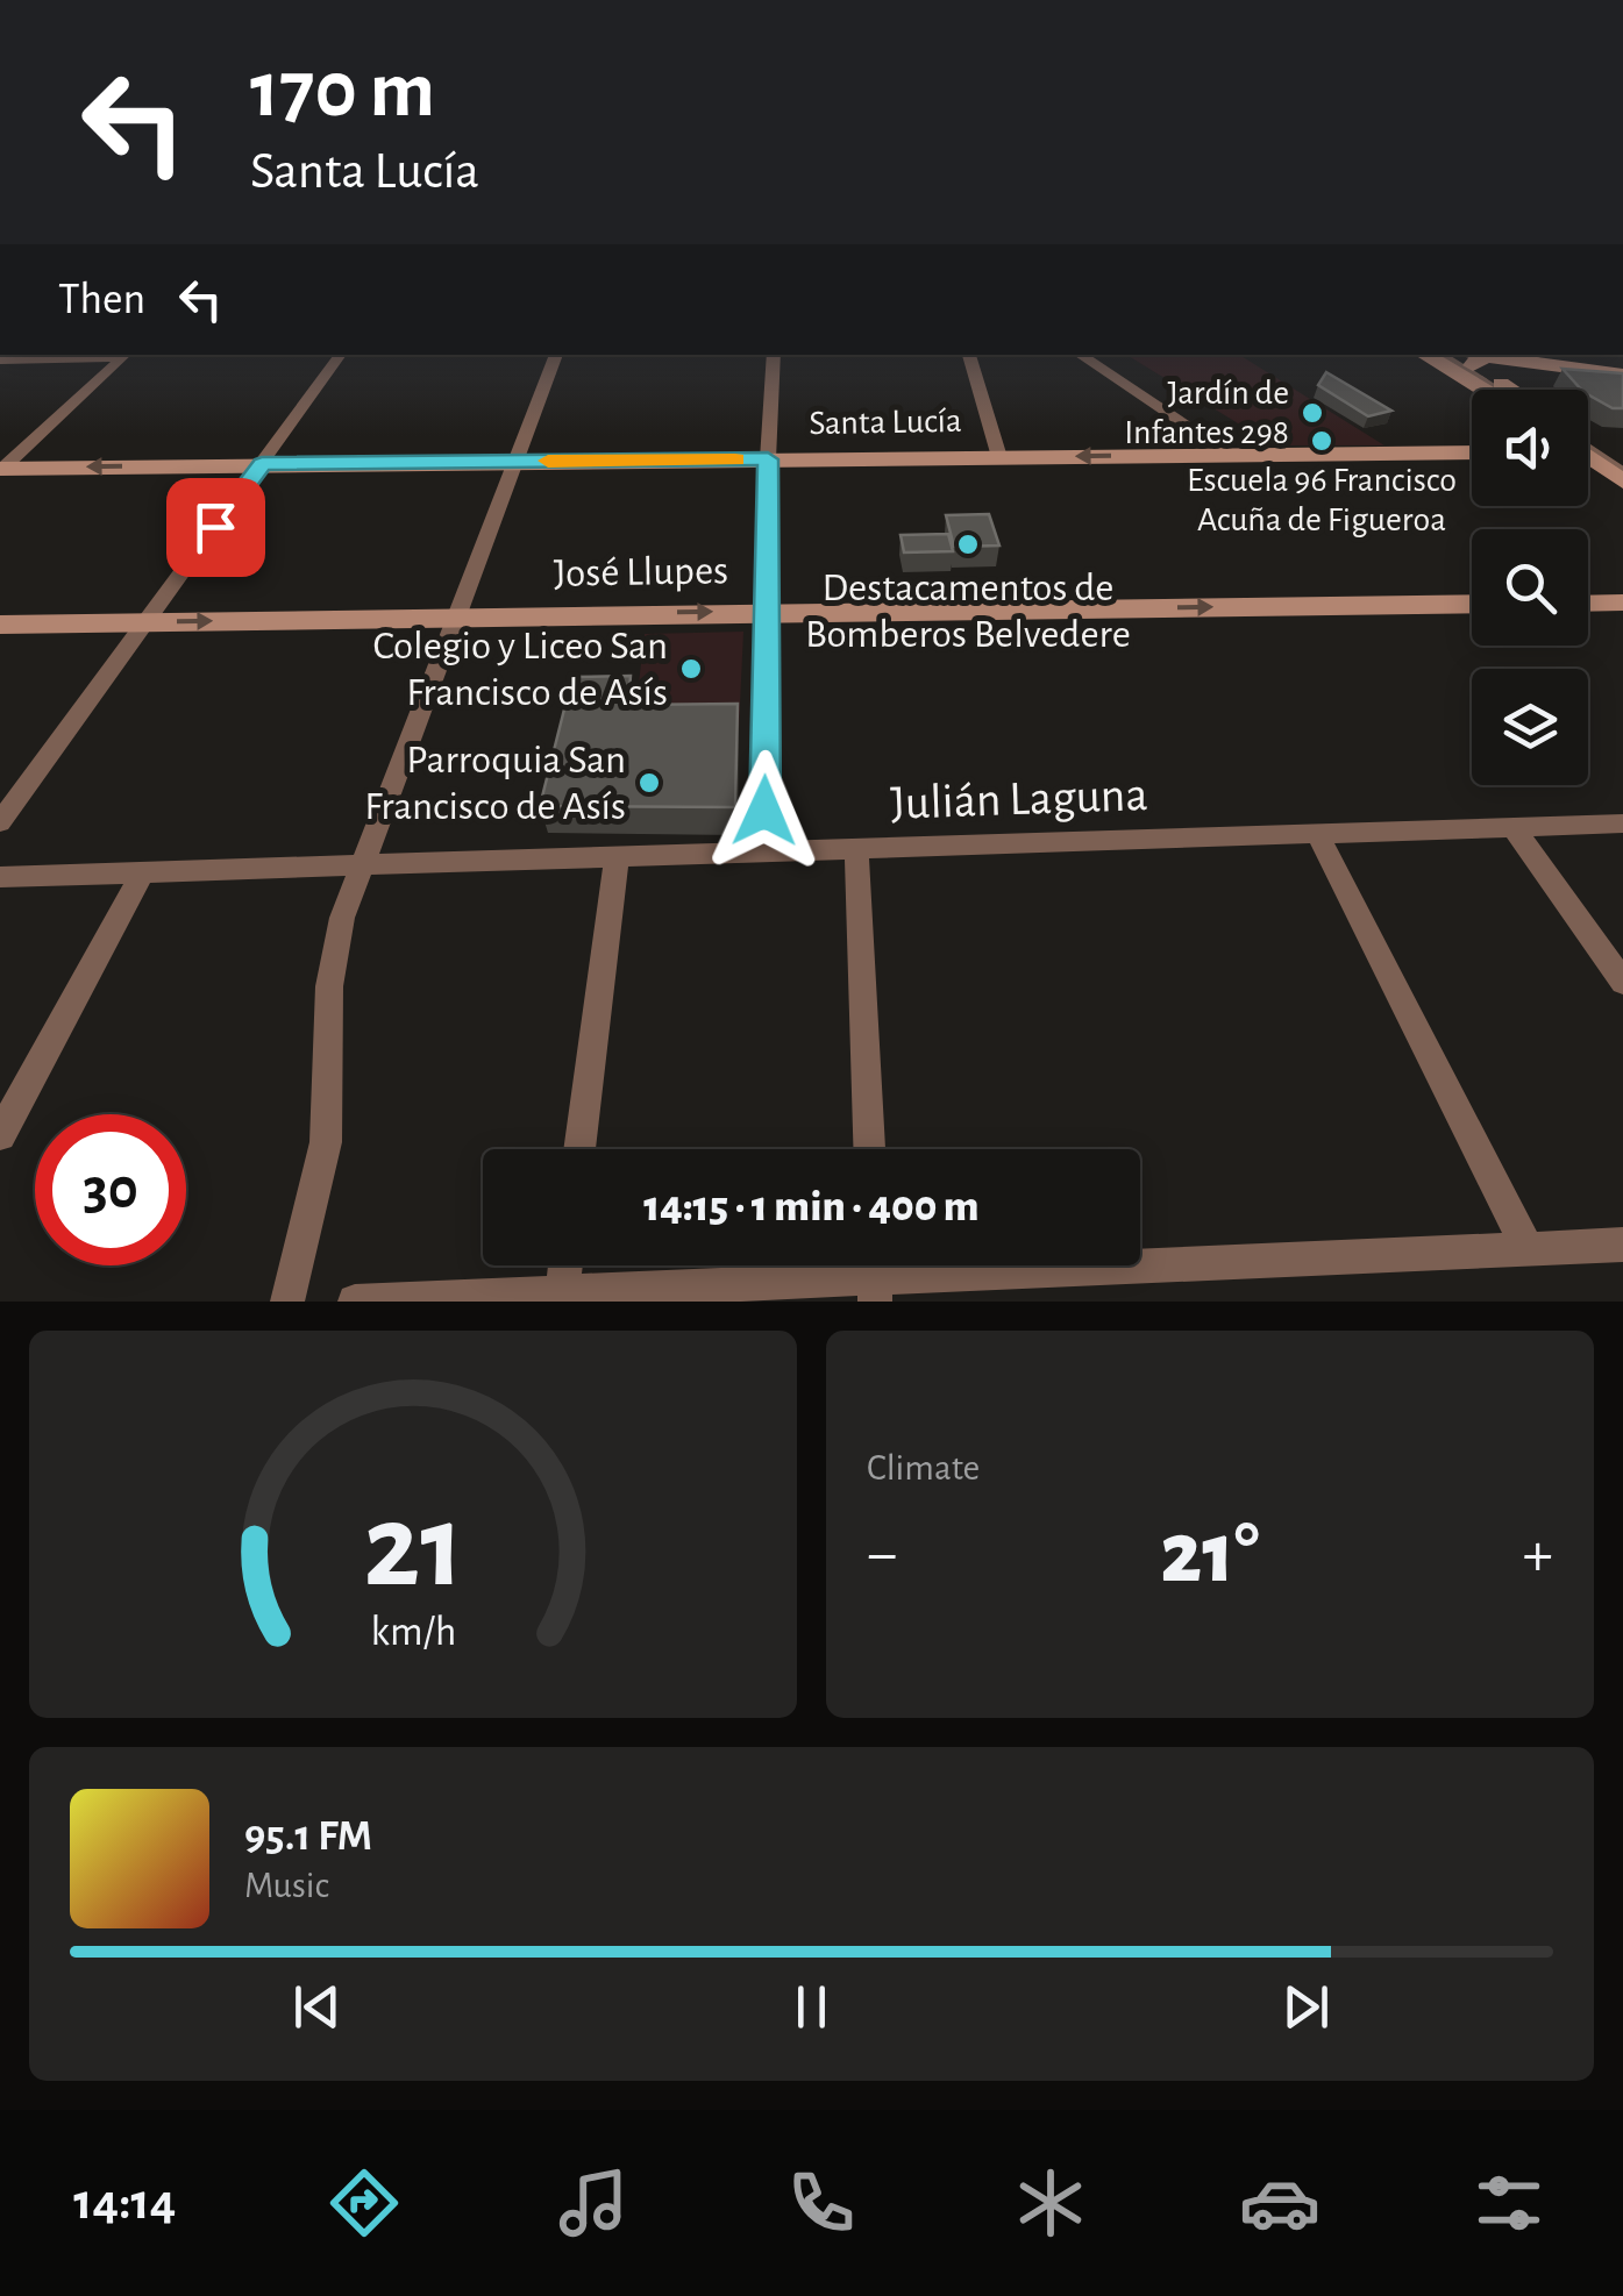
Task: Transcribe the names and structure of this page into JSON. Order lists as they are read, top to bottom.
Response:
{
  "streets": {
    "street": ["Santa Lucía", "José Llupes", "Julián Laguna"]
  },
  "one_way": ["José Llupes"],
  "places": [
    "Jardín de Infantes 298",
    "Escuela 96 Francisco Acuña de Figueroa",
    "Destacamentos de Bomberos Belvedere",
    "Colegio y Liceo San Francisco de Asís",
    "Parroquia San Francisco de Asís"
  ],
  "page": {
    "turn": ["170 m", "Santa Lucía"],
    "then": "Then",
    "limit": "30",
    "trip": "14:15 · 1 min · 400 m",
    "tile": "Climate",
    "heat": ["−", "21°", "+"],
    "song": ["95.1 FM", "Music"],
    "tabs": "14:14",
    "gauge": ["21", "km/h"]
  }
}
